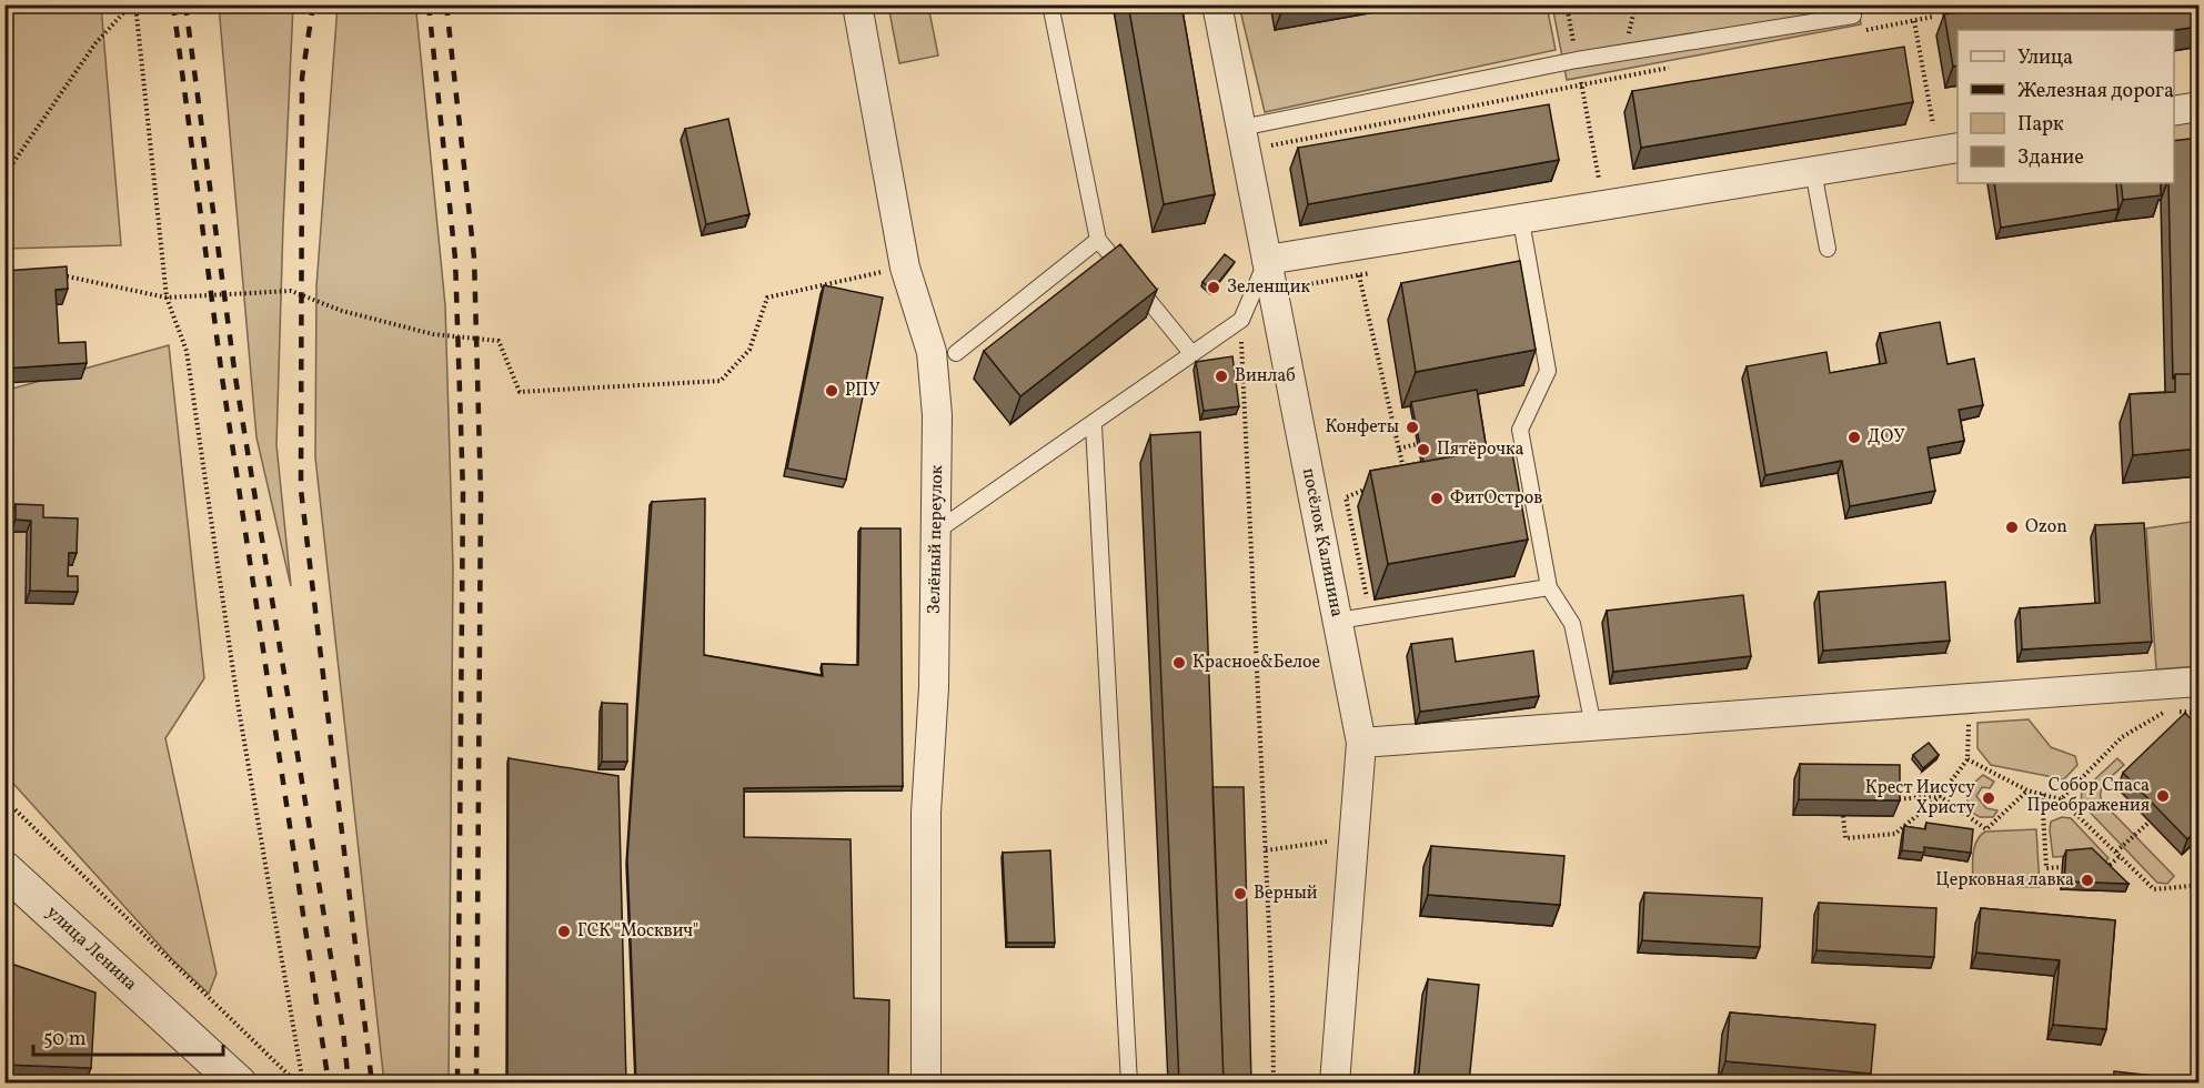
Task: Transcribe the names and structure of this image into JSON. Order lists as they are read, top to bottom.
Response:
{
  "streets": {
    "street": ["Зелёный переулок", "посёлок Калинина", "улица Ленина"]
  },
  "places": [
    "Зеленщик",
    "Винлаб",
    "РПУ",
    "Конфеты",
    "ДОУ",
    "Пятёрочка",
    "ФитОстров",
    "Ozon",
    "Красное&Белое",
    "Собор Спаса Преображения",
    "Крест Иисусу Христу",
    "Церковная лавка",
    "Верный",
    "ГСК \"Москвич\""
  ],
  "legend": [
    "Улица",
    "Железная дорога",
    "Парк",
    "Здание"
  ],
  "scale_bar": "50 m"
}
